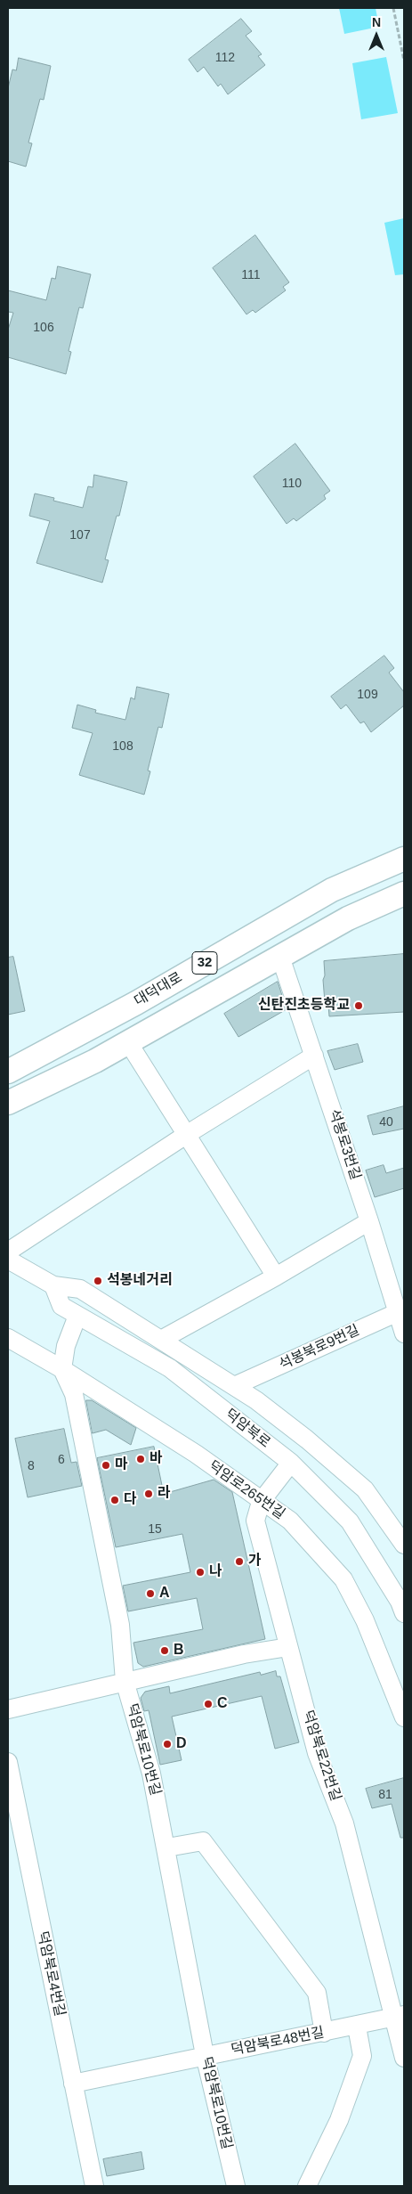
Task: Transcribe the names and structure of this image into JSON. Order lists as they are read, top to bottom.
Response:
{
  "streets": {
    "main road": ["32", "대덕대로"],
    "street": [
      "석봉로3번길",
      "석봉북로9번길",
      "덕암북로",
      "덕암로265번길",
      "덕암북로10번길",
      "덕암북로22번길",
      "덕암북로4번길",
      "덕암북로48번길"
    ]
  },
  "crossings": [
    ["32", "석봉로3번길"],
    ["석봉로3번길", "석봉북로9번길"],
    ["석봉북로9번길", "덕암북로"],
    ["덕암북로", "덕암북로22번길"],
    ["덕암로265번길", "덕암북로10번길"],
    ["덕암로265번길", "덕암북로22번길"],
    ["덕암북로10번길", "덕암북로48번길"],
    ["덕암북로22번길", "덕암북로48번길"],
    ["덕암북로4번길", "덕암북로48번길"]
  ],
  "places": [
    "신탄진초등학교",
    "석봉네거리",
    "바",
    "마",
    "라",
    "다",
    "가",
    "나",
    "A",
    "B",
    "C",
    "D"
  ],
  "house_numbers": [
    "112",
    "111",
    "106",
    "110",
    "107",
    "109",
    "108",
    "40",
    "6",
    "8",
    "15",
    "81"
  ],
  "north": "top"
}
